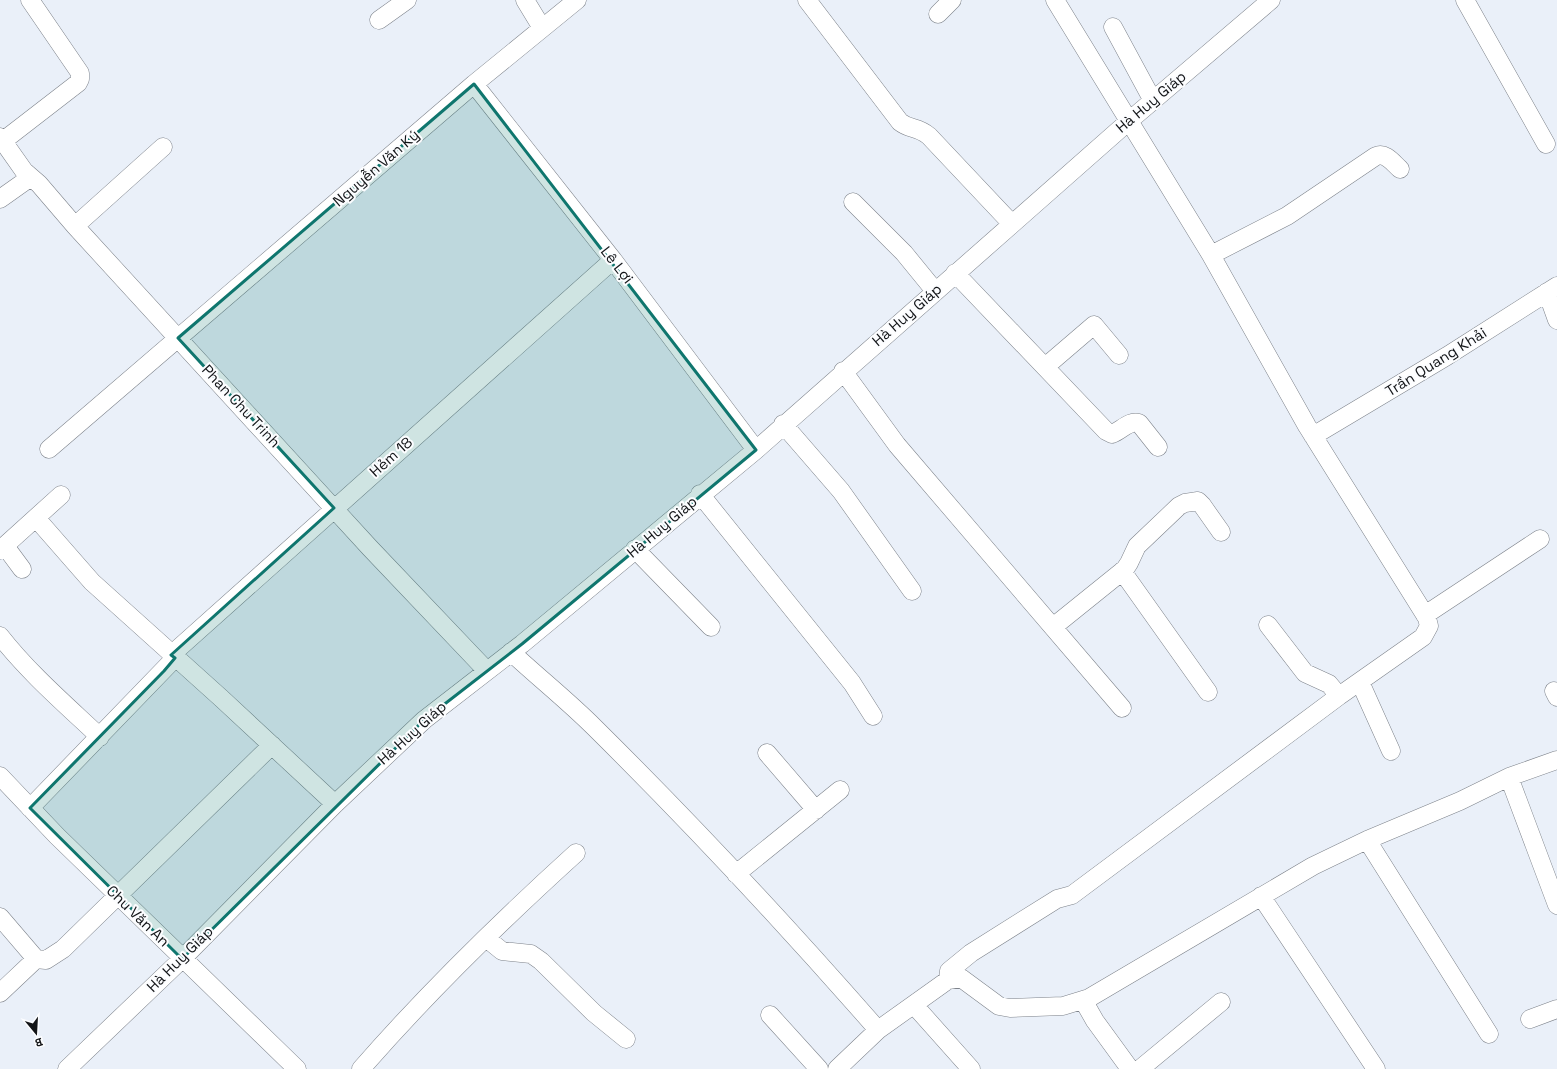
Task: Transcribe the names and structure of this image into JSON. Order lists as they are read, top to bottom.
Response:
{
  "streets": {
    "street": [
      "Hà Huy Giáp",
      "Nguyễn Văn Ký",
      "Lê Lợi",
      "Trần Quang Khải",
      "Phan Chu Trinh",
      "Hẻm 18",
      "Chu Văn An"
    ]
  },
  "crossings": [
    ["Hà Huy Giáp", "Lê Lợi"],
    ["Hà Huy Giáp", "Phan Chu Trinh"],
    ["Hà Huy Giáp", "Chu Văn An"],
    ["Nguyễn Văn Ký", "Lê Lợi"],
    ["Nguyễn Văn Ký", "Phan Chu Trinh"],
    ["Lê Lợi", "Hẻm 18"],
    ["Phan Chu Trinh", "Hẻm 18"],
    ["Hẻm 18", "Chu Văn An"]
  ],
  "north": "bottom"
}
